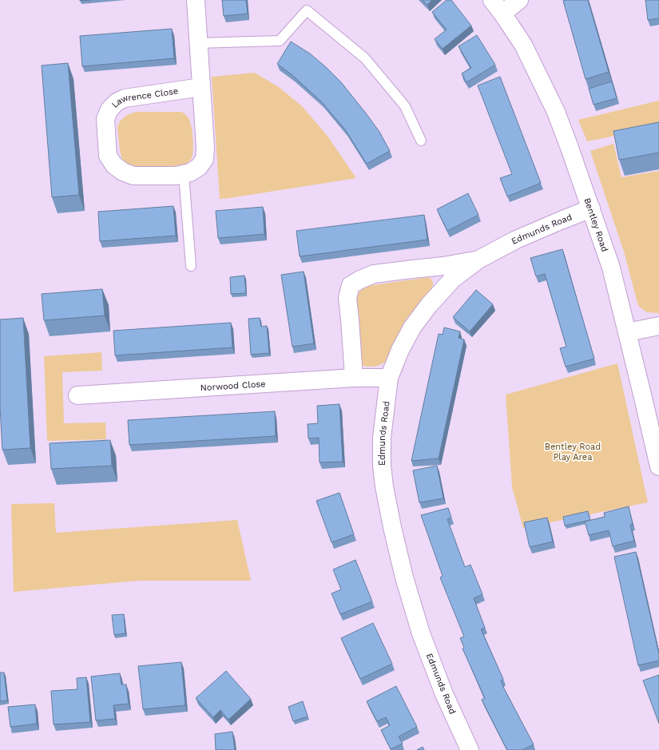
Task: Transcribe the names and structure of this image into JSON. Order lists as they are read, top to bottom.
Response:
{
  "streets": {
    "street": [
      "Lawrence Close",
      "Bentley Road",
      "Edmunds Road",
      "Norwood Close"
    ]
  },
  "crossings": [
    ["Bentley Road", "Edmunds Road"],
    ["Edmunds Road", "Norwood Close"]
  ],
  "parks": ["Bentley Road Play Area"]
}
